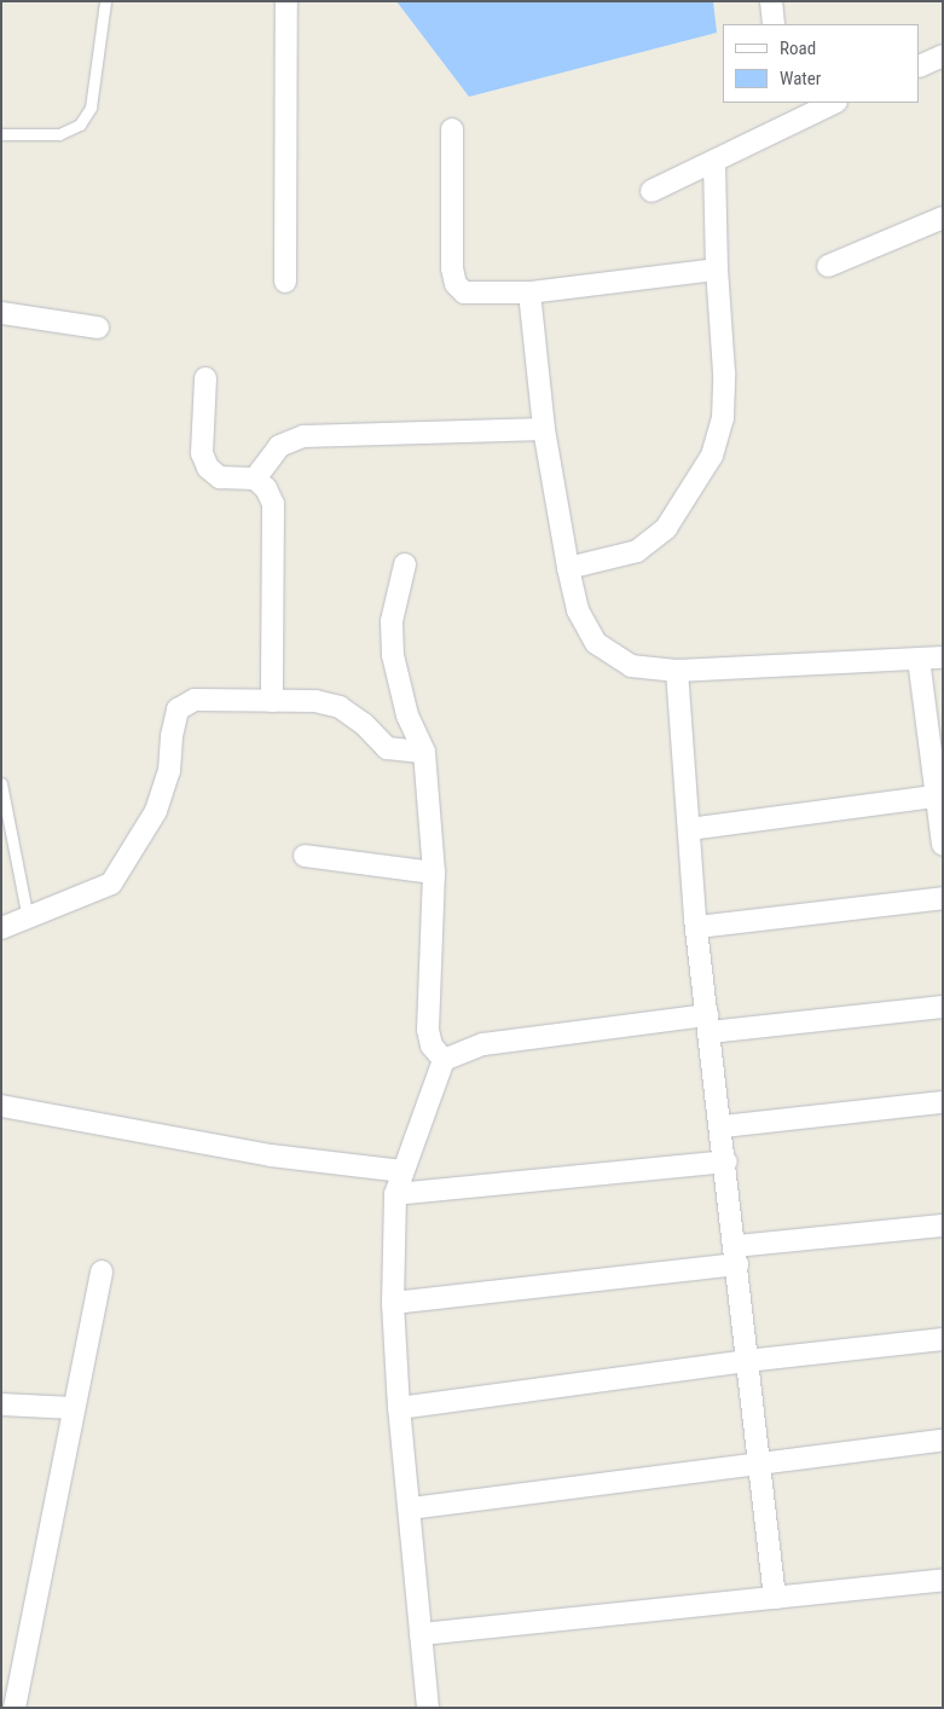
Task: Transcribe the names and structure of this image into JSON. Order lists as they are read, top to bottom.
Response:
{
  "legend": ["Road", "Water"]
}
